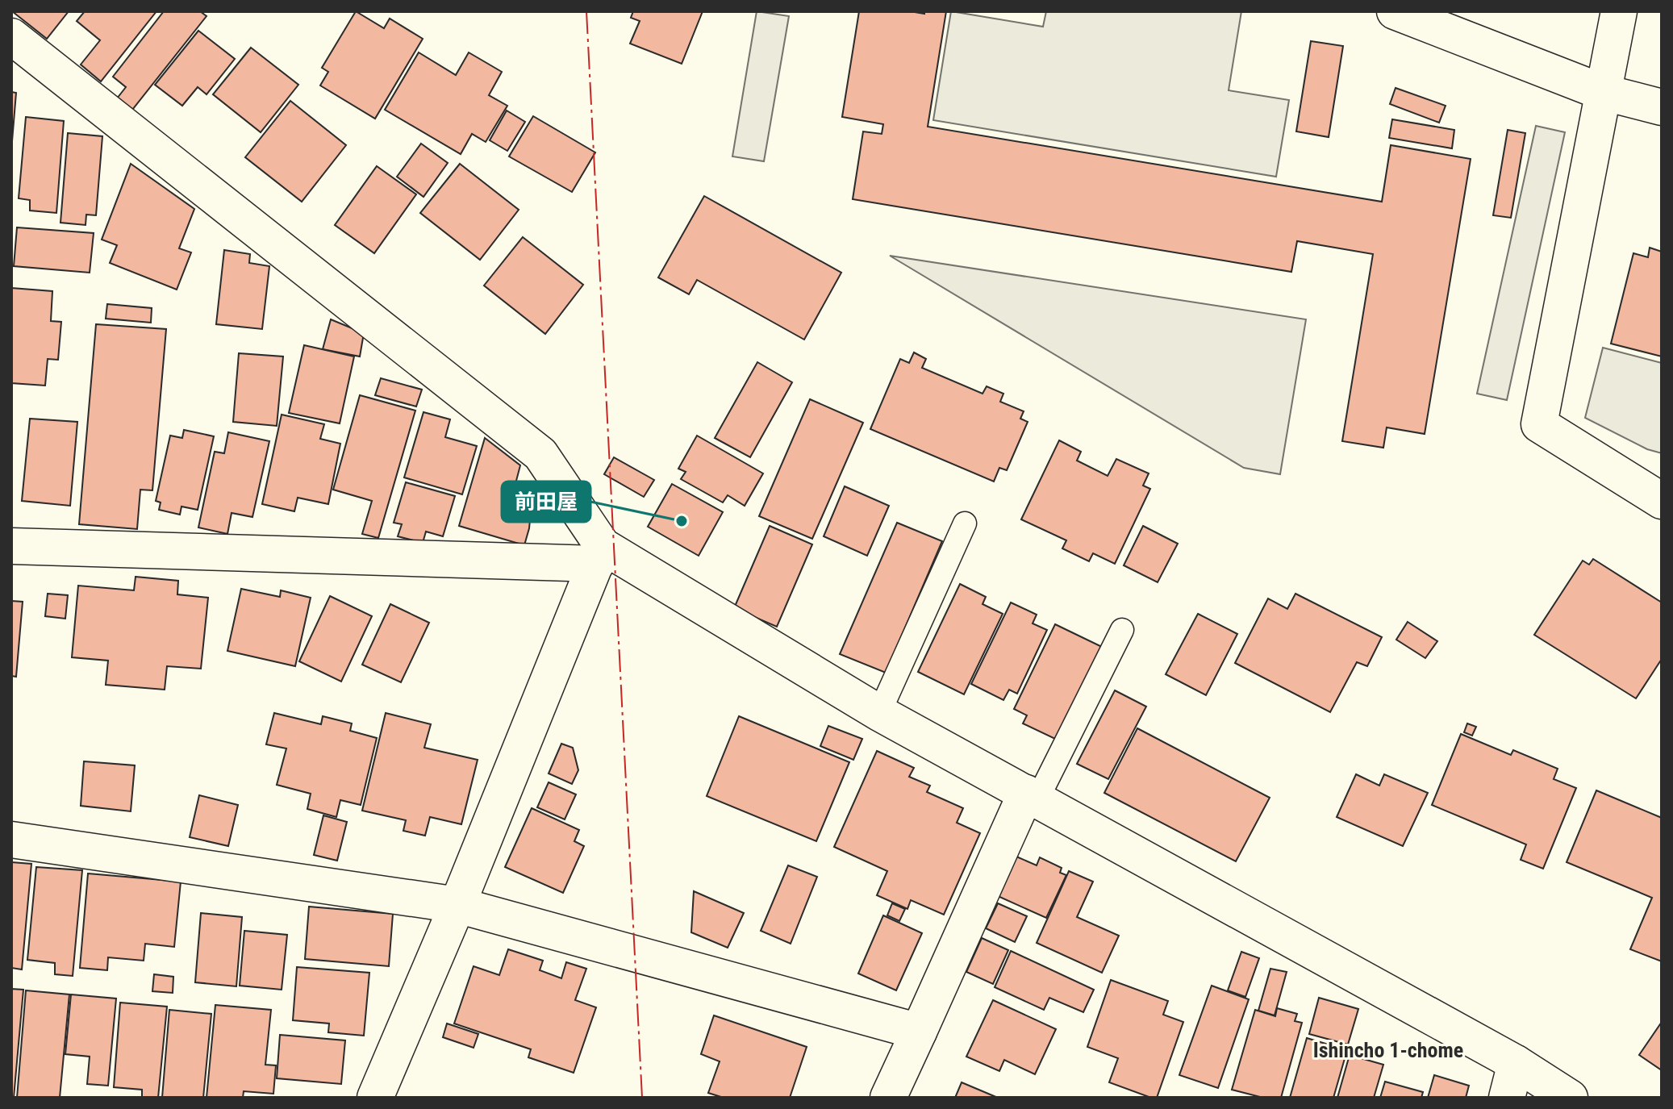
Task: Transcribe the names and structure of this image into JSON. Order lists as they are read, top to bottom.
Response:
{
  "districts": ["Ishincho 1-chome"],
  "places": ["前田屋"]
}
